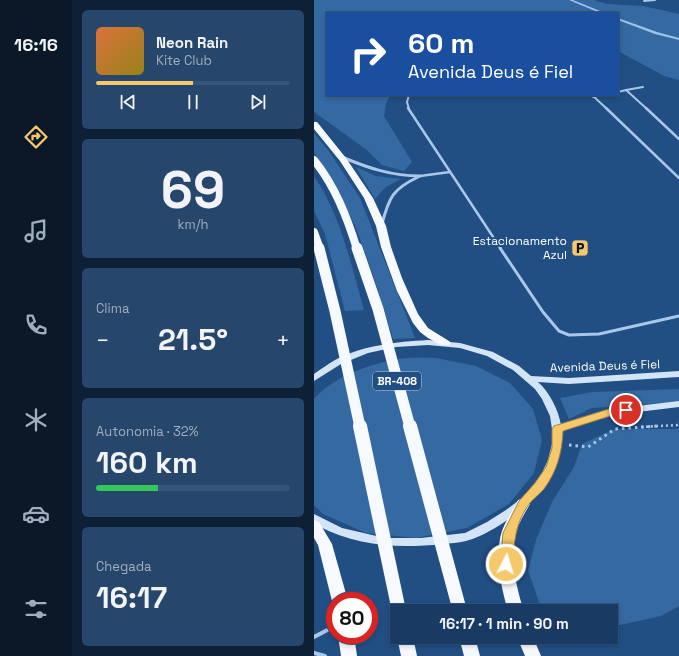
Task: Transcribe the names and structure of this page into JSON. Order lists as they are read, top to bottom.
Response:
{
  "streets": {
    "highway": ["BR-408"],
    "main road": ["Avenida Deus é Fiel"]
  },
  "places": {
    "parking": ["Estacionamento Azul"]
  },
  "page": {
    "tabs": "16:16",
    "turn": ["60 m", "Avenida Deus é Fiel"],
    "song": ["Neon Rain", "Kite Club"],
    "tile": [
      ["69", "km/h"],
      "Clima",
      ["Autonomia · 32%", "160 km"],
      ["Chegada", "16:17"]
    ],
    "heat": ["−", "21.5°", "+"],
    "limit": "80",
    "trip": "16:17 · 1 min · 90 m"
  }
}
